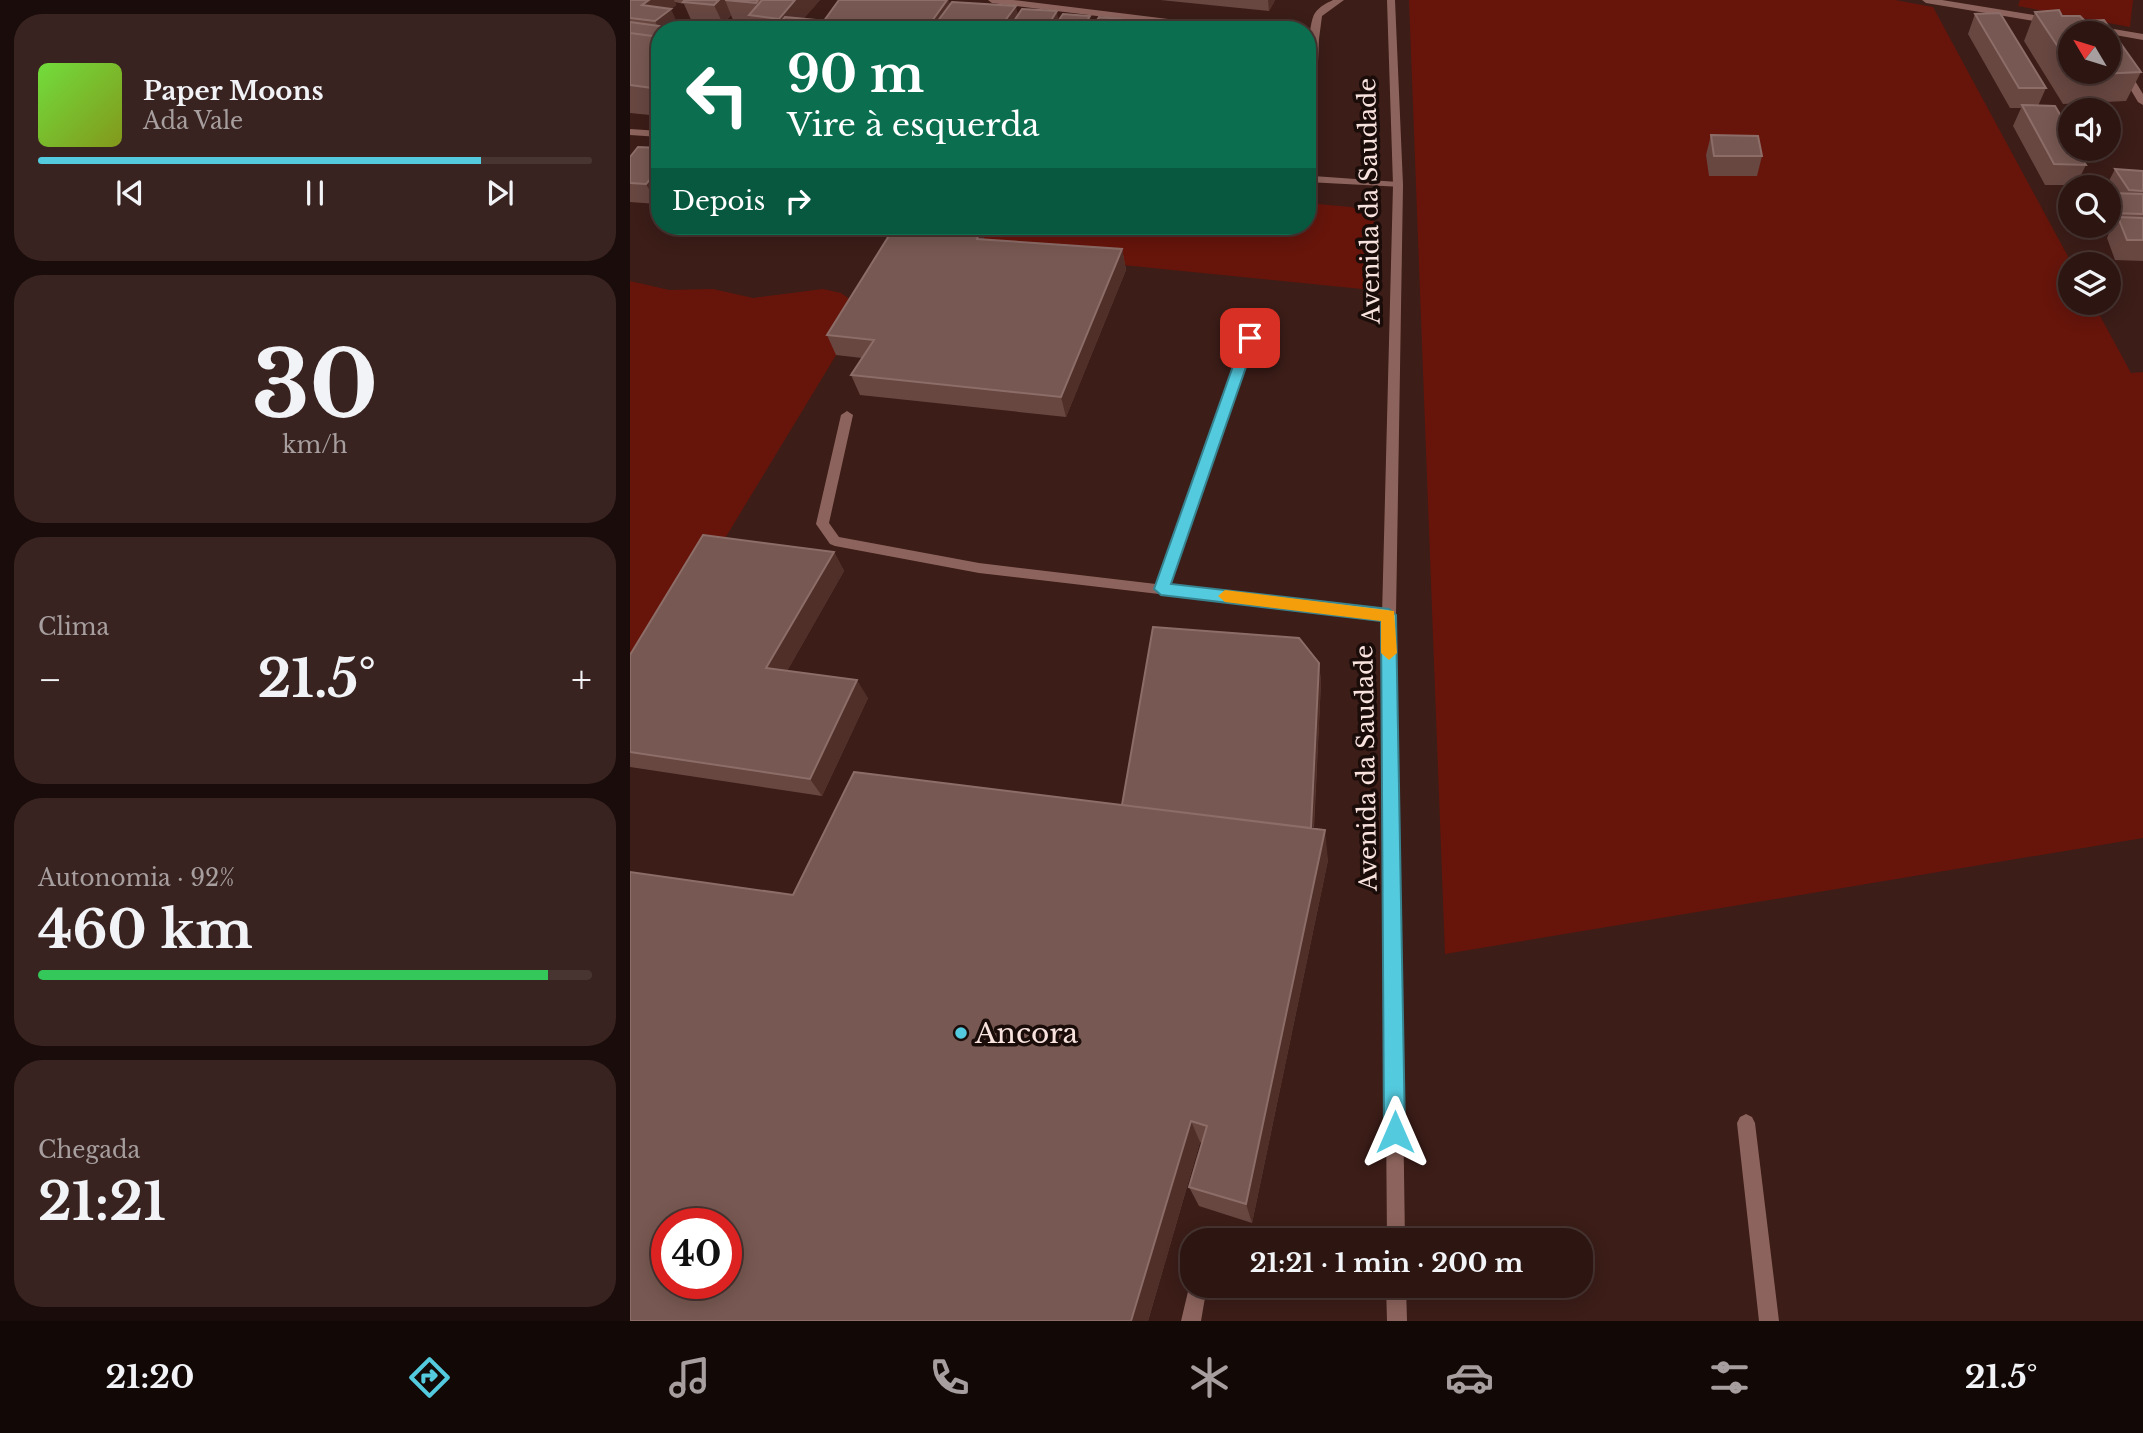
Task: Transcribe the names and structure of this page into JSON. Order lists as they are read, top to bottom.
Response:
{
  "streets": {
    "street": ["Avenida da Saudade"]
  },
  "places": ["Ancora"],
  "north": "top left",
  "page": {
    "turn": ["90 m", "Vire à esquerda"],
    "song": ["Paper Moons", "Ada Vale"],
    "then": "Depois",
    "tile": [
      ["30", "km/h"],
      "Clima",
      ["Autonomia · 92%", "460 km"],
      ["Chegada", "21:21"]
    ],
    "heat": ["−", "21.5°", "+"],
    "limit": "40",
    "trip": "21:21 · 1 min · 200 m",
    "tabs": ["21:20", "21.5°"]
  }
}
